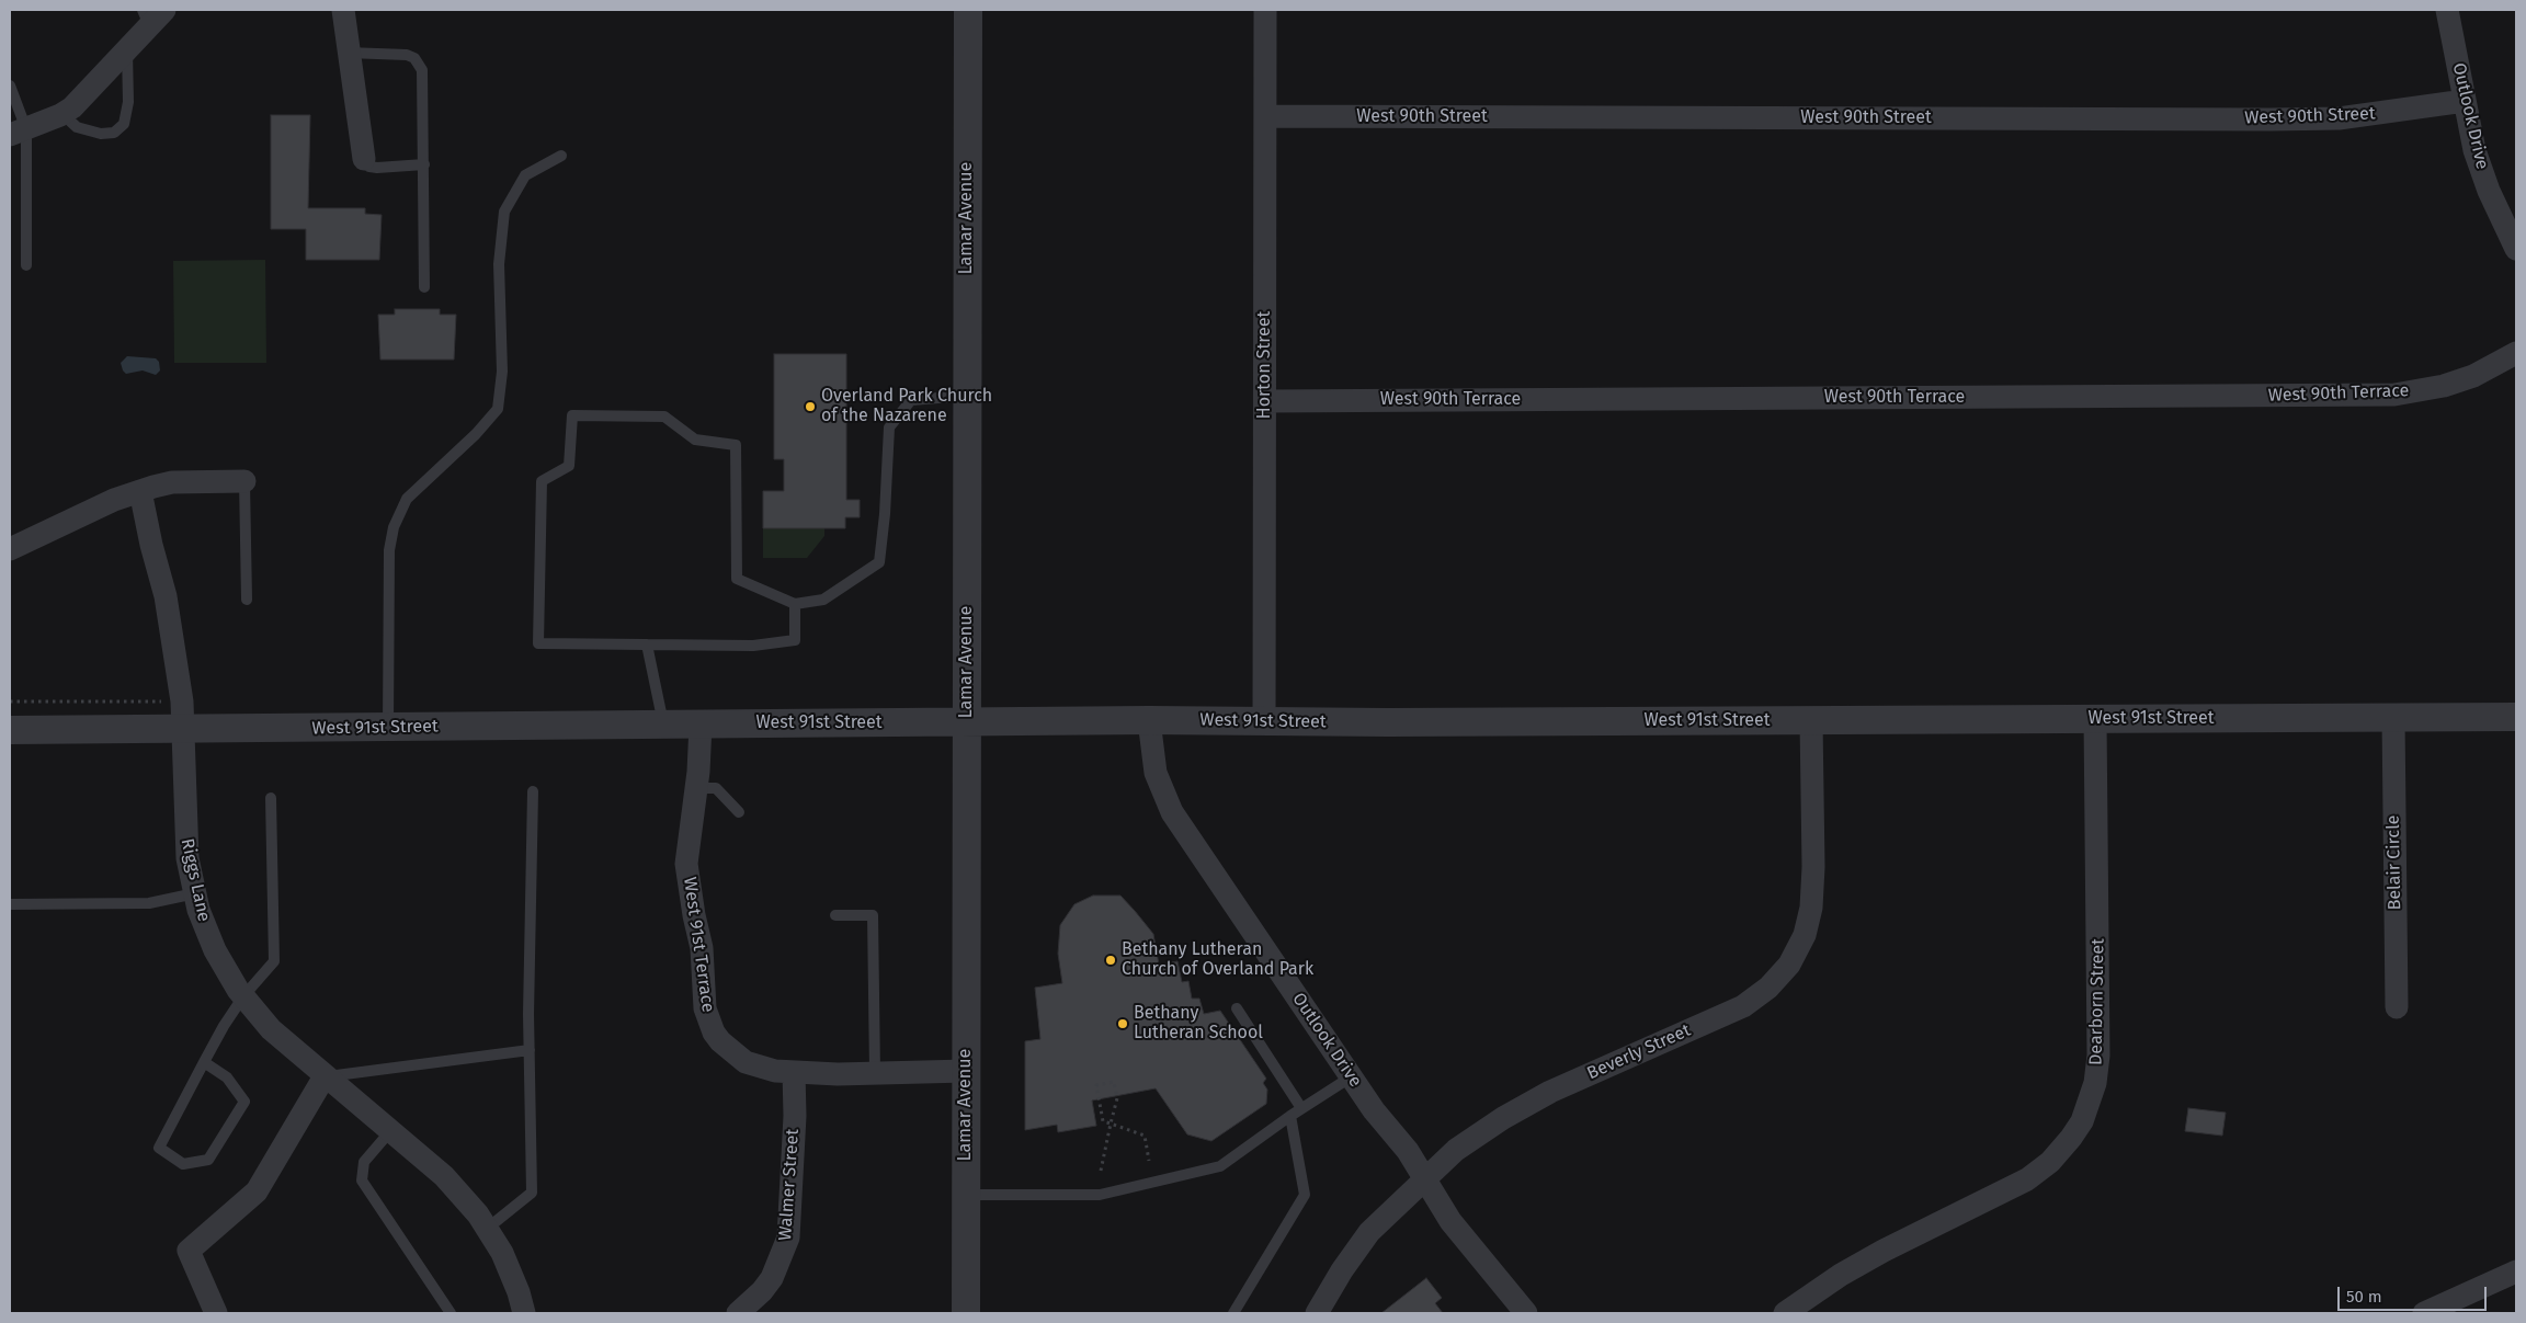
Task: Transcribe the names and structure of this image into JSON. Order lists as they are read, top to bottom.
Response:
{
  "streets": {
    "street": [
      "West 90th Street",
      "Outlook Drive",
      "Lamar Avenue",
      "Horton Street",
      "West 90th Terrace",
      "West 91st Street",
      "Belair Circle",
      "Riggs Lane",
      "West 91st Terrace",
      "Dearborn Street",
      "Beverly Street",
      "Walmer Street"
    ]
  },
  "crossings": [
    ["West 90th Street", "Outlook Drive"],
    ["West 90th Street", "Horton Street"],
    ["Outlook Drive", "West 91st Street"],
    ["Outlook Drive", "Beverly Street"],
    ["Lamar Avenue", "West 91st Street"],
    ["Lamar Avenue", "West 91st Terrace"],
    ["Horton Street", "West 90th Terrace"],
    ["Horton Street", "West 91st Street"],
    ["West 91st Street", "Belair Circle"],
    ["West 91st Street", "Riggs Lane"],
    ["West 91st Street", "West 91st Terrace"],
    ["West 91st Street", "Dearborn Street"],
    ["West 91st Street", "Beverly Street"],
    ["West 91st Terrace", "Walmer Street"]
  ],
  "places": ["Overland Park Church of the Nazarene", "Bethany Lutheran Church of Overland Park", "Bethany Lutheran School"],
  "scale_bar": "50 m"
}
